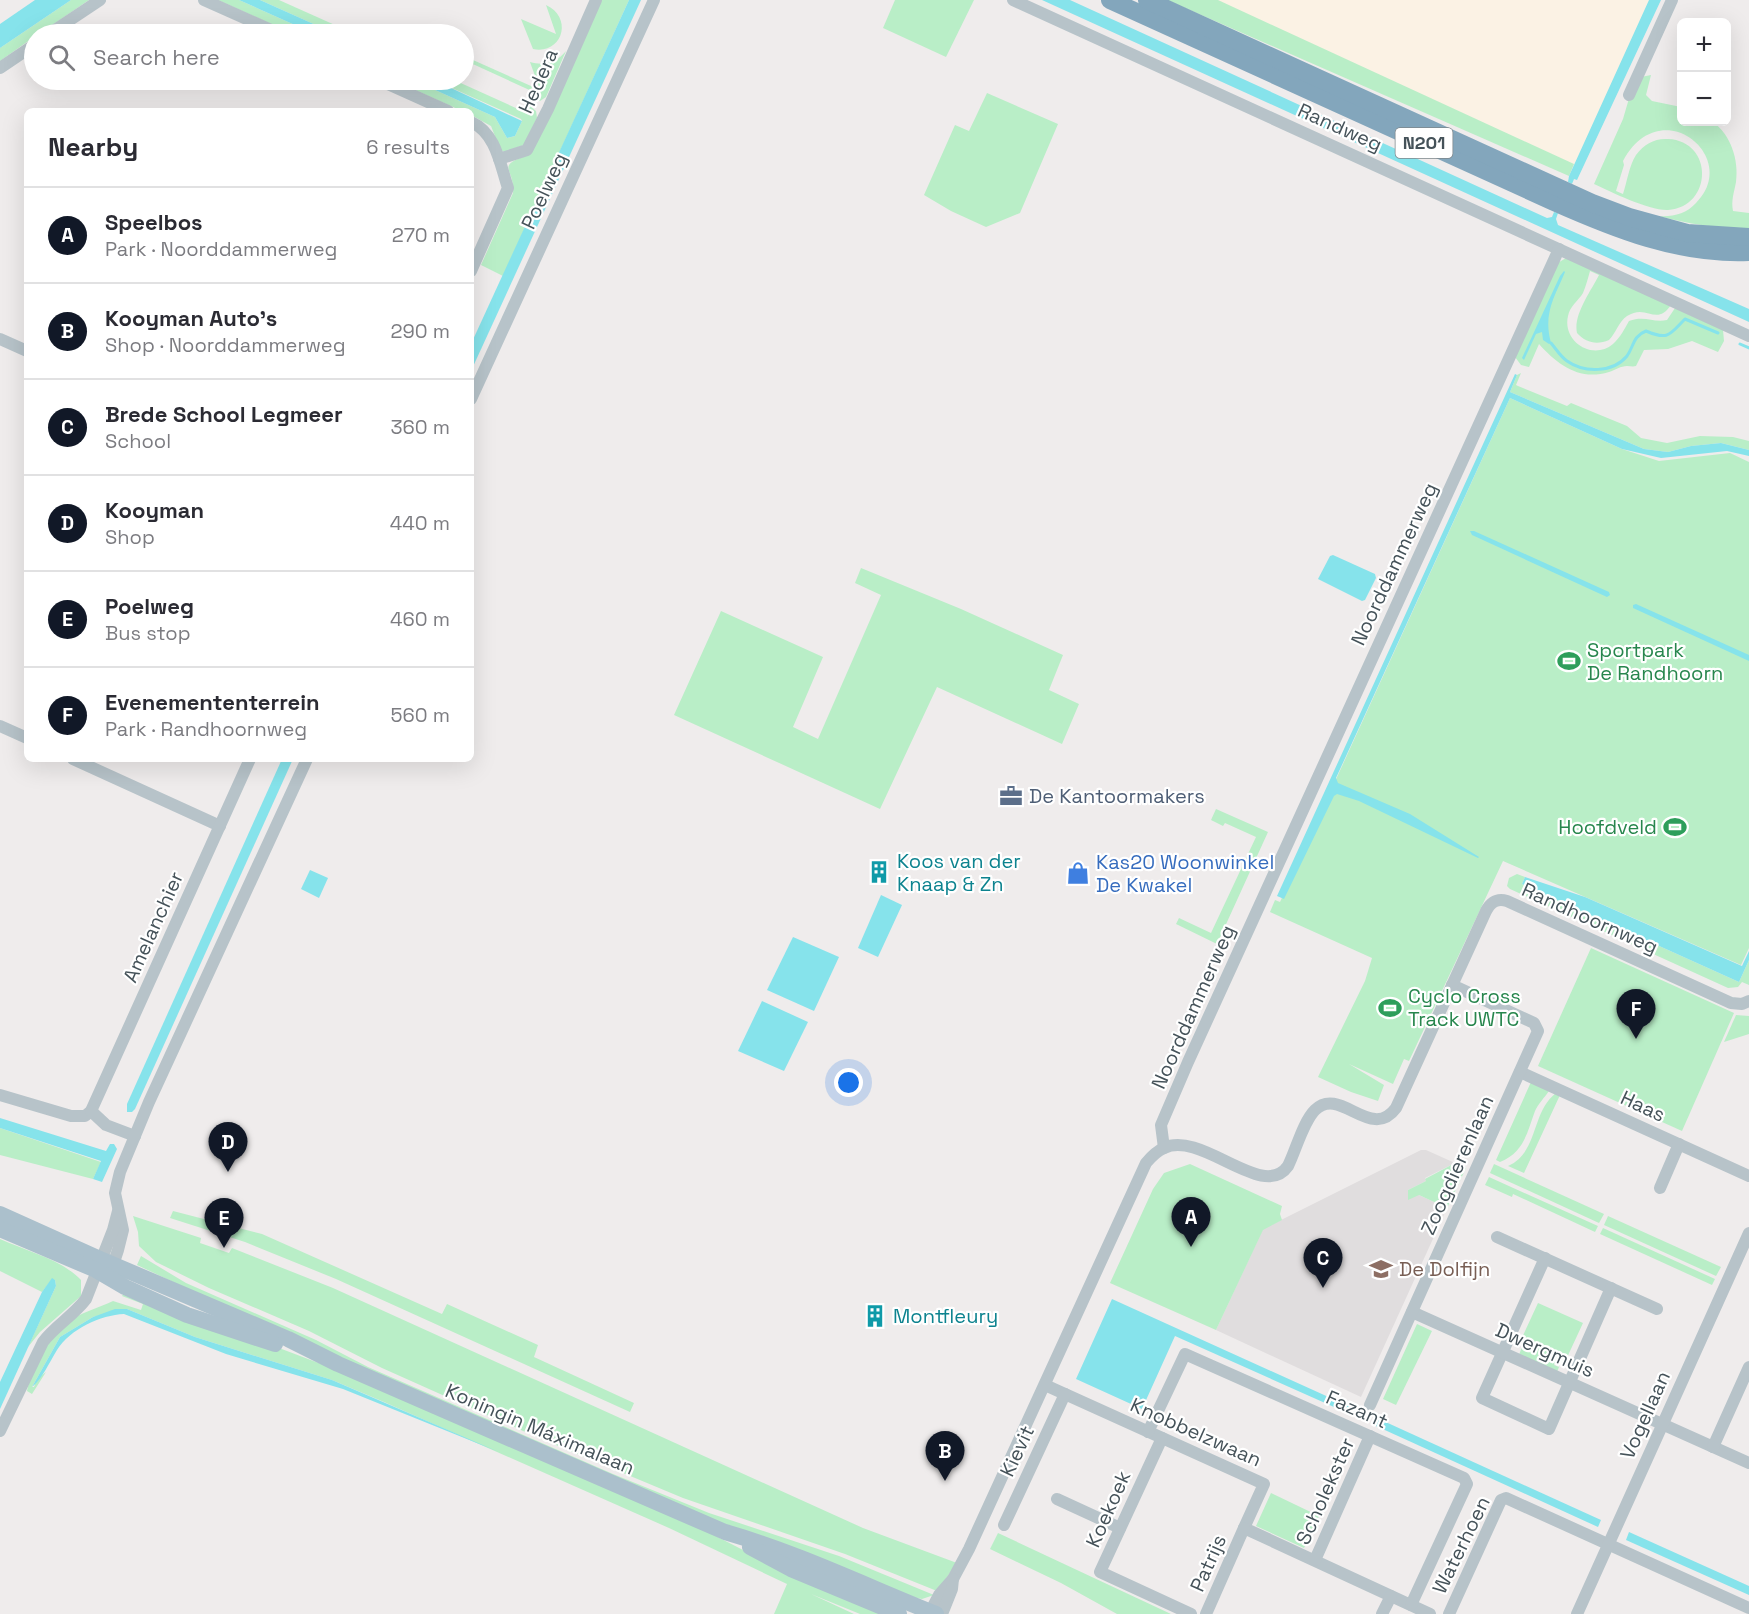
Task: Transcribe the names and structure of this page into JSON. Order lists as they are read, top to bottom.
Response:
{
  "streets": {
    "highway": ["N201"],
    "main road": ["Koningin Máximalaan"],
    "street": [
      "Hedera",
      "Randweg",
      "Poelweg",
      "Noorddammerweg",
      "Randhoornweg",
      "Amelanchier",
      "Haas",
      "Zoogdierenlaan",
      "Dwergmuis",
      "Fazant",
      "Vogellaan",
      "Knobbelzwaan",
      "Kievit",
      "Scholekster",
      "Koekoek",
      "Waterhoen",
      "Patrijs"
    ]
  },
  "crossings": [
    ["Randweg", "Noorddammerweg"],
    ["Noorddammerweg", "Randhoornweg"],
    ["Randhoornweg", "Zoogdierenlaan"],
    ["Haas", "Zoogdierenlaan"],
    ["Zoogdierenlaan", "Dwergmuis"],
    ["Dwergmuis", "Vogellaan"],
    ["Fazant", "Knobbelzwaan"],
    ["Fazant", "Scholekster"],
    ["Vogellaan", "Waterhoen"],
    ["Knobbelzwaan", "Kievit"],
    ["Knobbelzwaan", "Koekoek"],
    ["Knobbelzwaan", "Patrijs"]
  ],
  "places": {
    "sports": ["Sportpark De Randhoorn", "Hoofdveld", "Cyclo Cross Track UWTC"],
    "office": ["De Kantoormakers"],
    "building": ["Koos van der Knaap & Zn", "Montfleury"],
    "shop": ["Kas20 Woonwinkel De Kwakel"],
    "school or university": ["De Dolfijn"]
  },
  "page": {
    "map_buttons": ["+", "−"],
    "search": "Search here",
    "heading": ["Nearby", "6 results"],
    "list": [
      {
        "mark": "A",
        "name": "Speelbos",
        "note": "Park · Noorddammerweg",
        "value": "270 m"
      },
      {
        "mark": "B",
        "name": "Kooyman Auto's",
        "note": "Shop · Noorddammerweg",
        "value": "290 m"
      },
      {
        "mark": "C",
        "name": "Brede School Legmeer",
        "note": "School",
        "value": "360 m"
      },
      {
        "mark": "D",
        "name": "Kooyman",
        "note": "Shop",
        "value": "440 m"
      },
      {
        "mark": "E",
        "name": "Poelweg",
        "note": "Bus stop",
        "value": "460 m"
      },
      {
        "mark": "F",
        "name": "Evenemententerrein",
        "note": "Park · Randhoornweg",
        "value": "560 m"
      }
    ],
    "pins": [
      "F",
      "D",
      "A",
      "E",
      "C",
      "B"
    ]
  }
}
